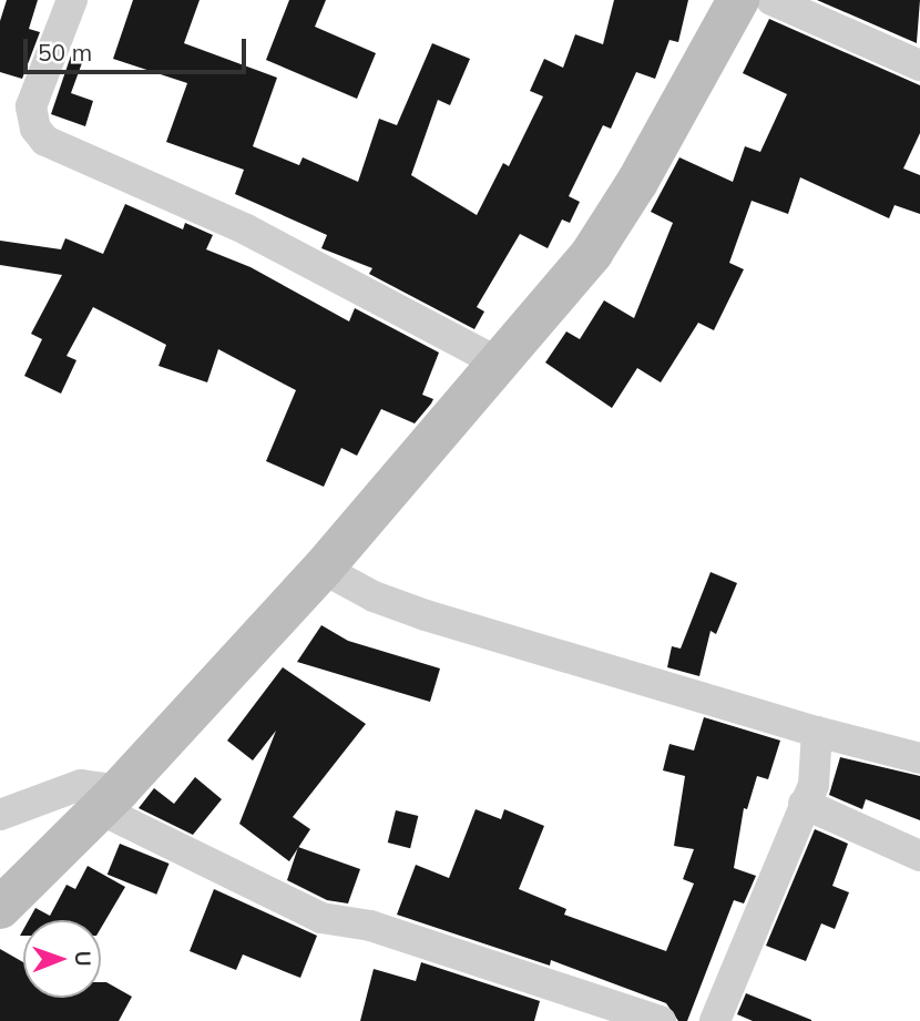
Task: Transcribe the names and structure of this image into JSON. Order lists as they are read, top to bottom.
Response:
{
  "scale_bar": "50 m",
  "north": "right"
}
